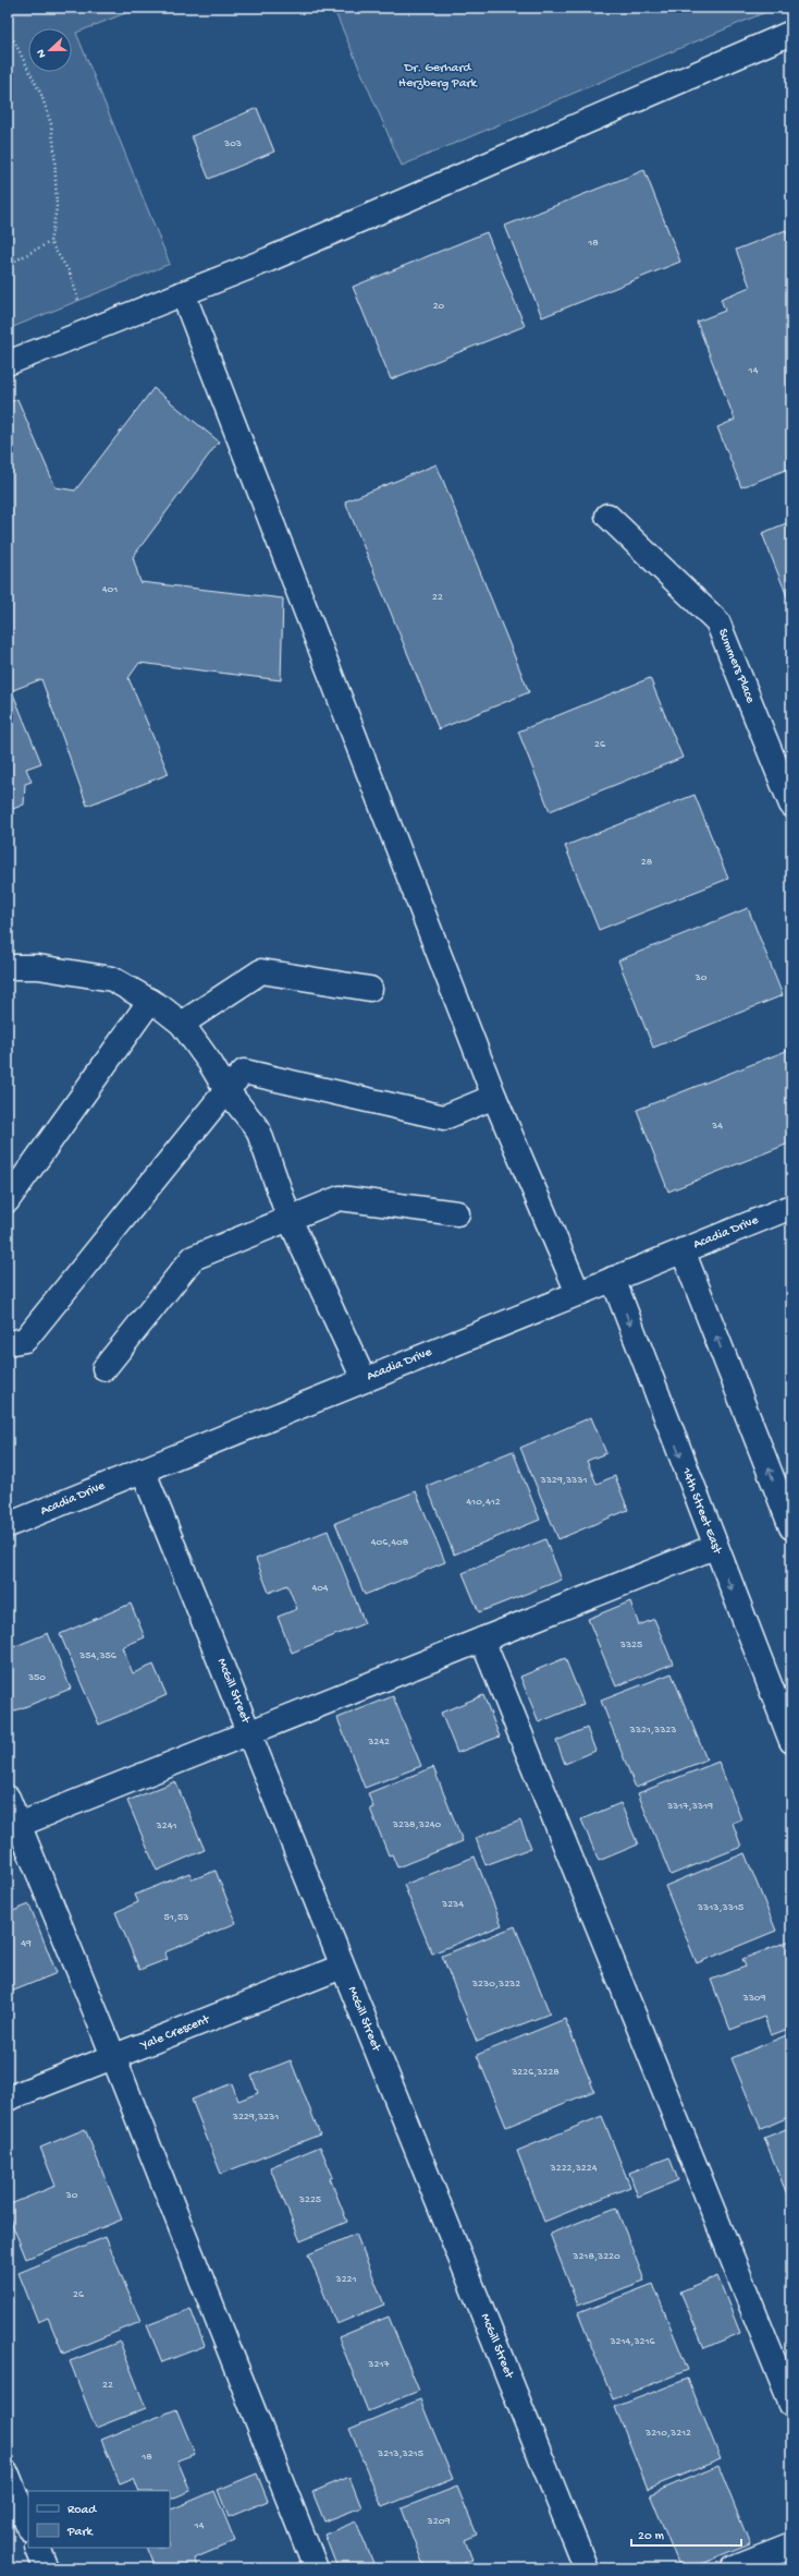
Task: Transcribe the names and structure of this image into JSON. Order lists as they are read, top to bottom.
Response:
{
  "streets": {
    "street": [
      "Summers Place",
      "Acadia Drive",
      "14th Street East",
      "McGill Street",
      "Yale Crescent"
    ]
  },
  "crossings": [
    ["Acadia Drive", "14th Street East"],
    ["Acadia Drive", "McGill Street"],
    ["McGill Street", "Yale Crescent"]
  ],
  "parks": ["Dr. Gerhard Herzberg Park"],
  "house_numbers": [
    "303",
    "18",
    "20",
    "14",
    "401",
    "22",
    "26",
    "28",
    "30",
    "34",
    "3329,3331",
    "410,412",
    "406,408",
    "404",
    "3325",
    "354,356",
    "350",
    "3321,3323",
    "3242",
    "3317,3319",
    "3238,3240",
    "3241",
    "3234",
    "3313,3315",
    "51,53",
    "49",
    "3230,3232",
    "3309",
    "3226,3228",
    "3229,3231",
    "3222,3224",
    "30",
    "3225",
    "3218,3220",
    "3221",
    "26",
    "3214,3216",
    "3217",
    "22",
    "3210,3212",
    "3213,3215",
    "18",
    "3209",
    "14"
  ],
  "legend": ["Road", "Park"],
  "scale_bar": "20 m",
  "north": "left"
}
